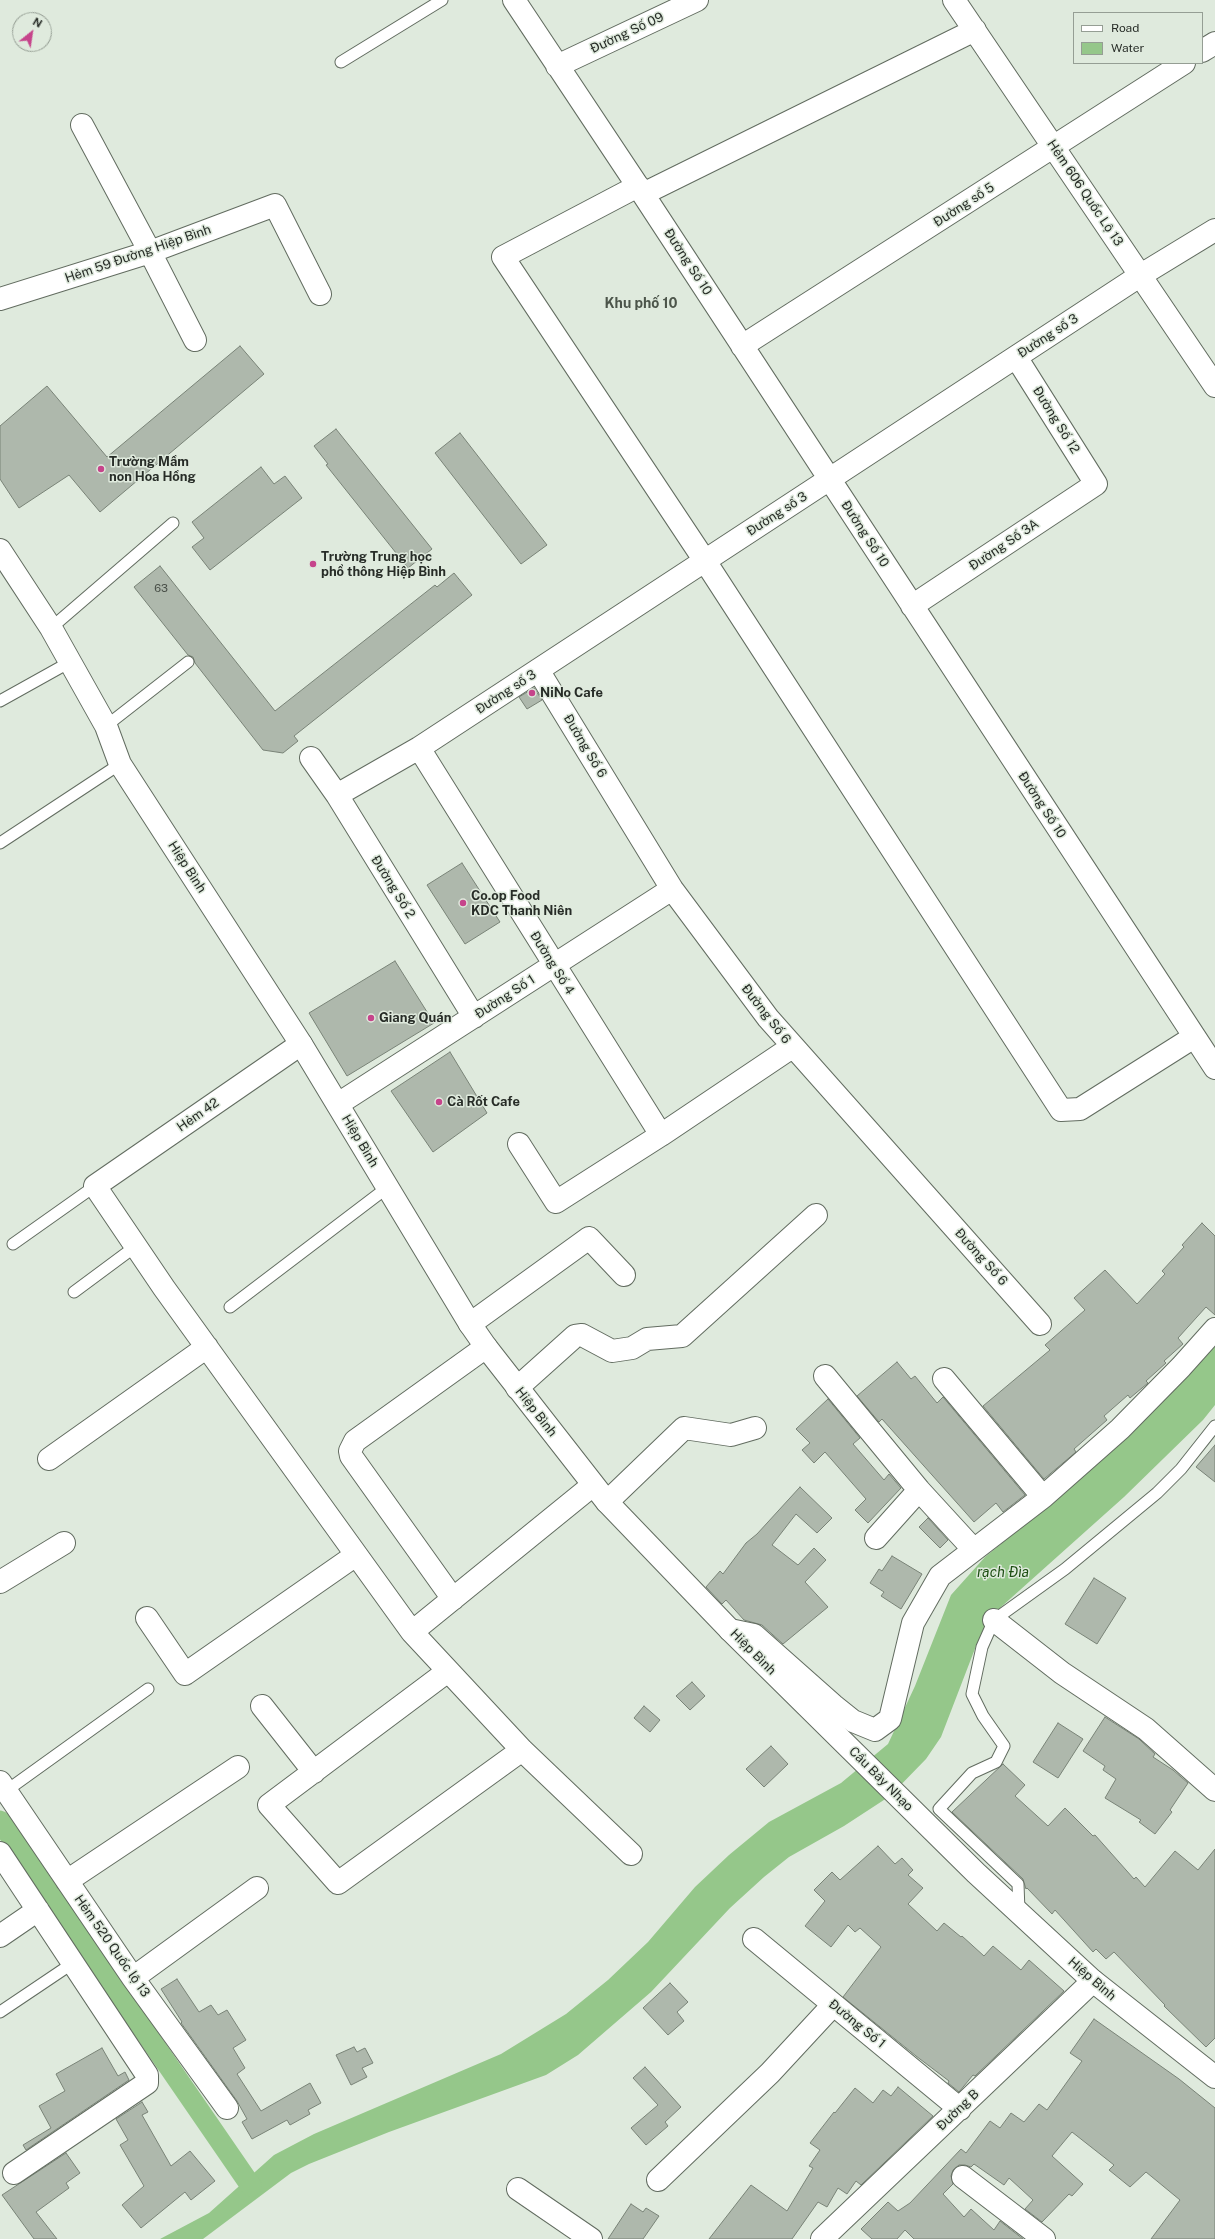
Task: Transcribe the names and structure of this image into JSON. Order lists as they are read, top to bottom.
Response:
{
  "streets": {
    "street": [
      "Đường Số 09",
      "Hẻm 606 Quốc Lộ 13",
      "Đường số 5",
      "Hẻm 59 Đường Hiệp Bình",
      "Đường Số 10",
      "Đường số 3",
      "Đường Số 12",
      "Đường Số 3A",
      "Đường Số 6",
      "Hiệp Bình",
      "Đường Số 2",
      "Đường Số 4",
      "Đường Số 1",
      "Hẻm 42",
      "Cầu Bảy Nhạo",
      "Hẻm 520 Quốc lộ 13",
      "Đường B"
    ]
  },
  "crossings": [
    ["Đường Số 09", "Đường Số 10"],
    ["Hẻm 606 Quốc Lộ 13", "Đường số 5"],
    ["Hẻm 606 Quốc Lộ 13", "Đường số 3"],
    ["Đường số 5", "Đường Số 10"],
    ["Đường Số 10", "Đường số 3"],
    ["Đường Số 10", "Đường Số 3A"],
    ["Đường số 3", "Đường Số 12"],
    ["Đường số 3", "Đường Số 6"],
    ["Đường số 3", "Đường Số 2"],
    ["Đường số 3", "Đường Số 4"],
    ["Đường Số 12", "Đường Số 3A"],
    ["Đường Số 6", "Đường Số 1"],
    ["Hiệp Bình", "Đường Số 1"],
    ["Hiệp Bình", "Hẻm 42"],
    ["Hiệp Bình", "Cầu Bảy Nhạo"],
    ["Hiệp Bình", "Đường B"],
    ["Đường Số 2", "Đường Số 1"],
    ["Đường Số 4", "Đường Số 1"],
    ["Đường Số 1", "Đường B"]
  ],
  "districts": ["Khu phố 10"],
  "water": ["rạch Đìa"],
  "places": [
    "Trường Mầm non Hoa Hồng",
    "Trường Trung học phổ thông Hiệp Bình",
    "NiNo Cafe",
    "Co.op Food KDC Thanh Niên",
    "Giang Quán",
    "Cà Rốt Cafe"
  ],
  "house_numbers": ["63"],
  "legend": ["Road", "Water"],
  "north": "top right"
}
